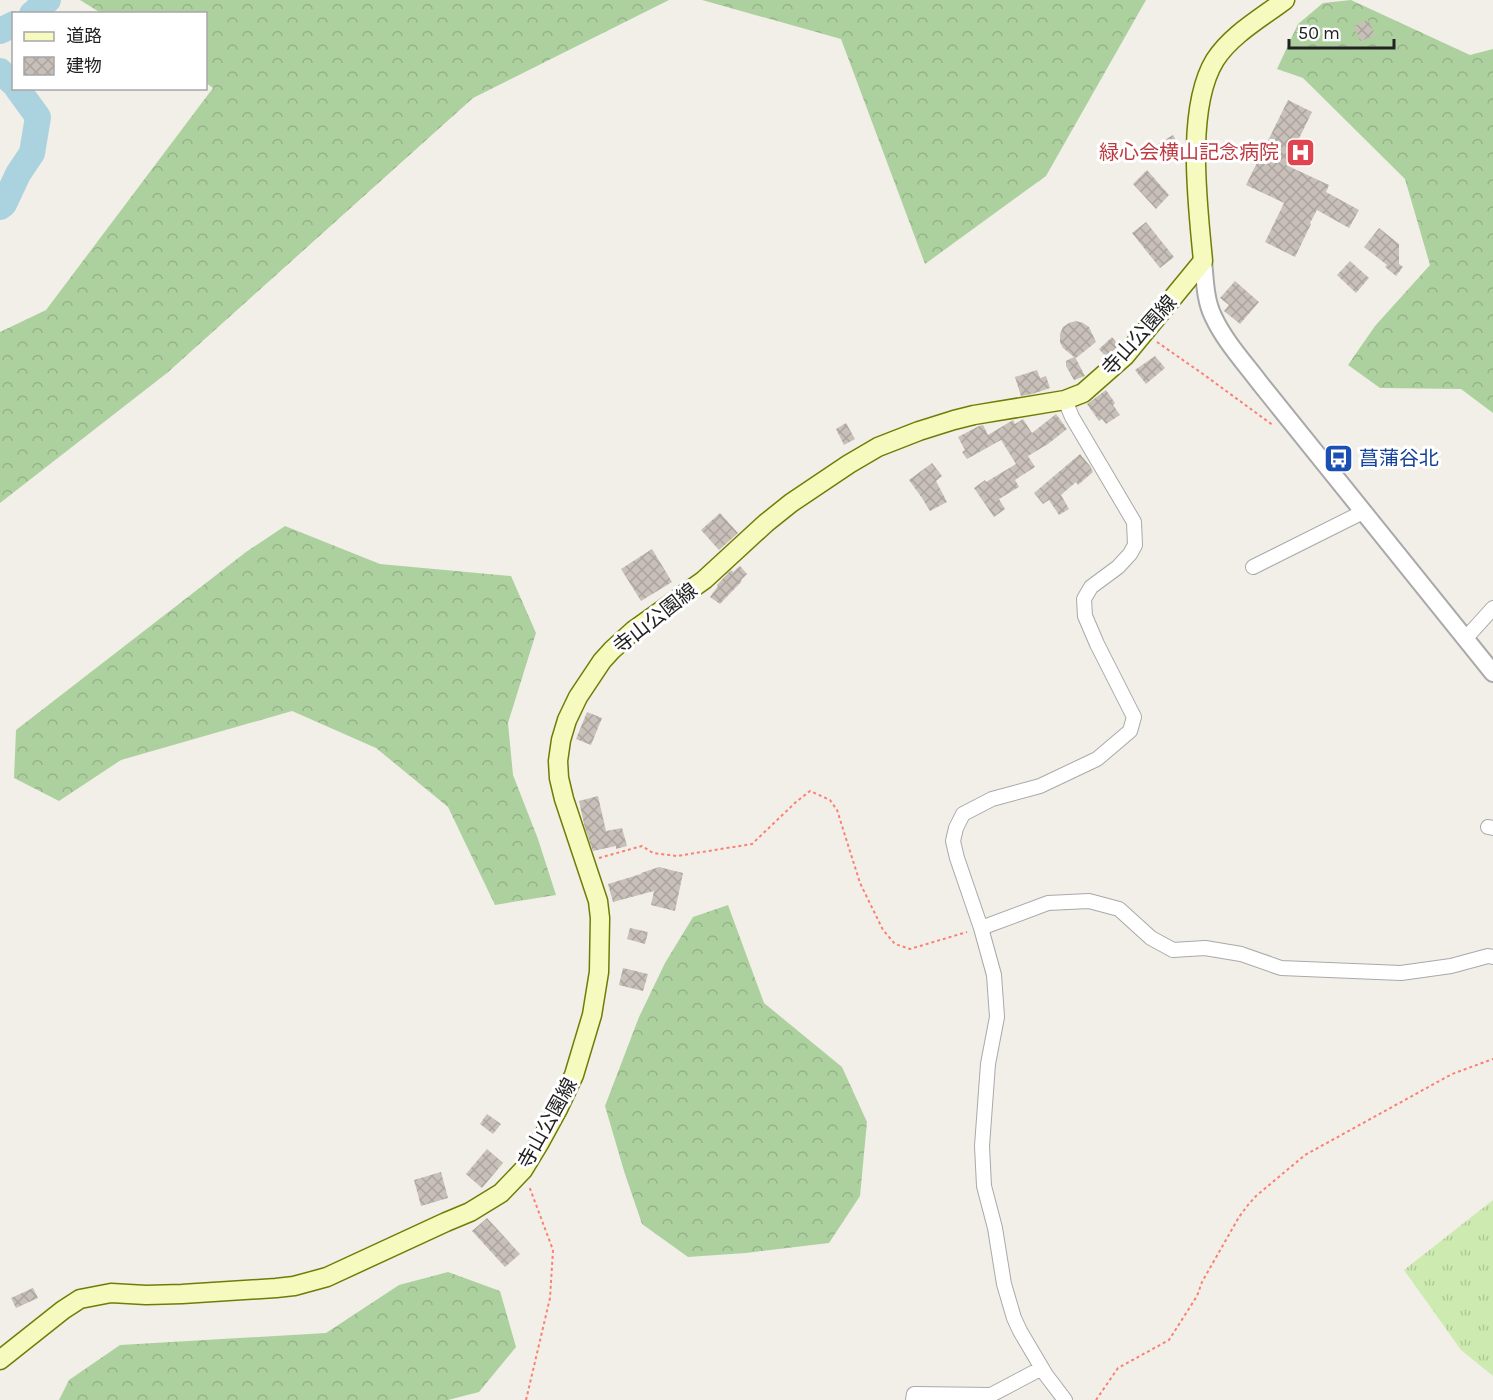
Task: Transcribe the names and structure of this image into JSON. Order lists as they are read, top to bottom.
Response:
{
  "streets": {
    "main road": ["寺山公園線"]
  },
  "places": {
    "hospital": ["緑心会横山記念病院"],
    "bus stop": ["菖蒲谷北"]
  },
  "legend": ["道路", "建物"],
  "scale_bar": "50 m"
}
